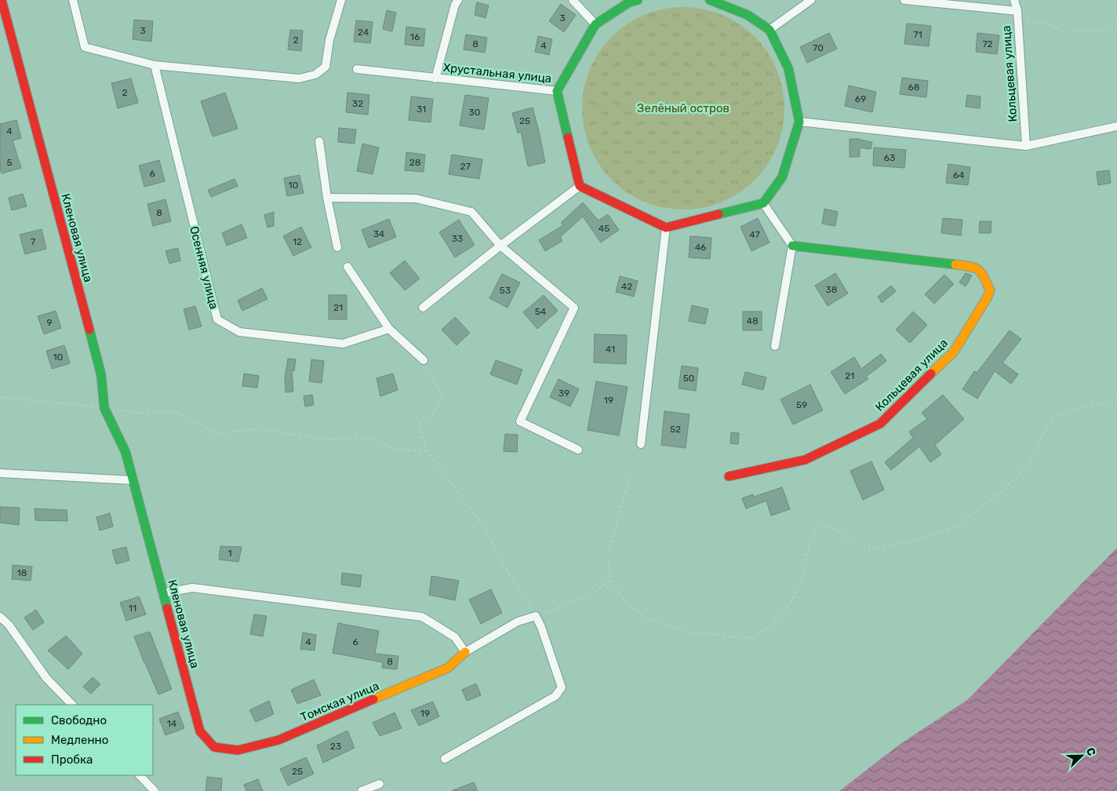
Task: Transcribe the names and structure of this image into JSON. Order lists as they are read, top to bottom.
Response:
{
  "streets": {
    "street": [
      "Хрустальная улица",
      "Кольцевая улица",
      "Кленовая улица",
      "Осенняя улица",
      "Томская улица"
    ]
  },
  "crossings": [
    ["Кленовая улица", "Томская улица"]
  ],
  "parks": ["Зелёный остров"],
  "house_numbers": [
    "3",
    "3",
    "24",
    "71",
    "16",
    "2",
    "8",
    "72",
    "4",
    "70",
    "68",
    "2",
    "69",
    "32",
    "31",
    "30",
    "25",
    "4",
    "63",
    "5",
    "28",
    "27",
    "6",
    "64",
    "10",
    "8",
    "45",
    "34",
    "47",
    "33",
    "7",
    "12",
    "46",
    "42",
    "38",
    "53",
    "21",
    "54",
    "48",
    "9",
    "41",
    "10",
    "21",
    "50",
    "39",
    "19",
    "59",
    "52",
    "1",
    "18",
    "11",
    "4",
    "6",
    "8",
    "19",
    "14",
    "23",
    "25"
  ],
  "legend": ["Свободно", "Медленно", "Пробка"],
  "north": "top right"
}
